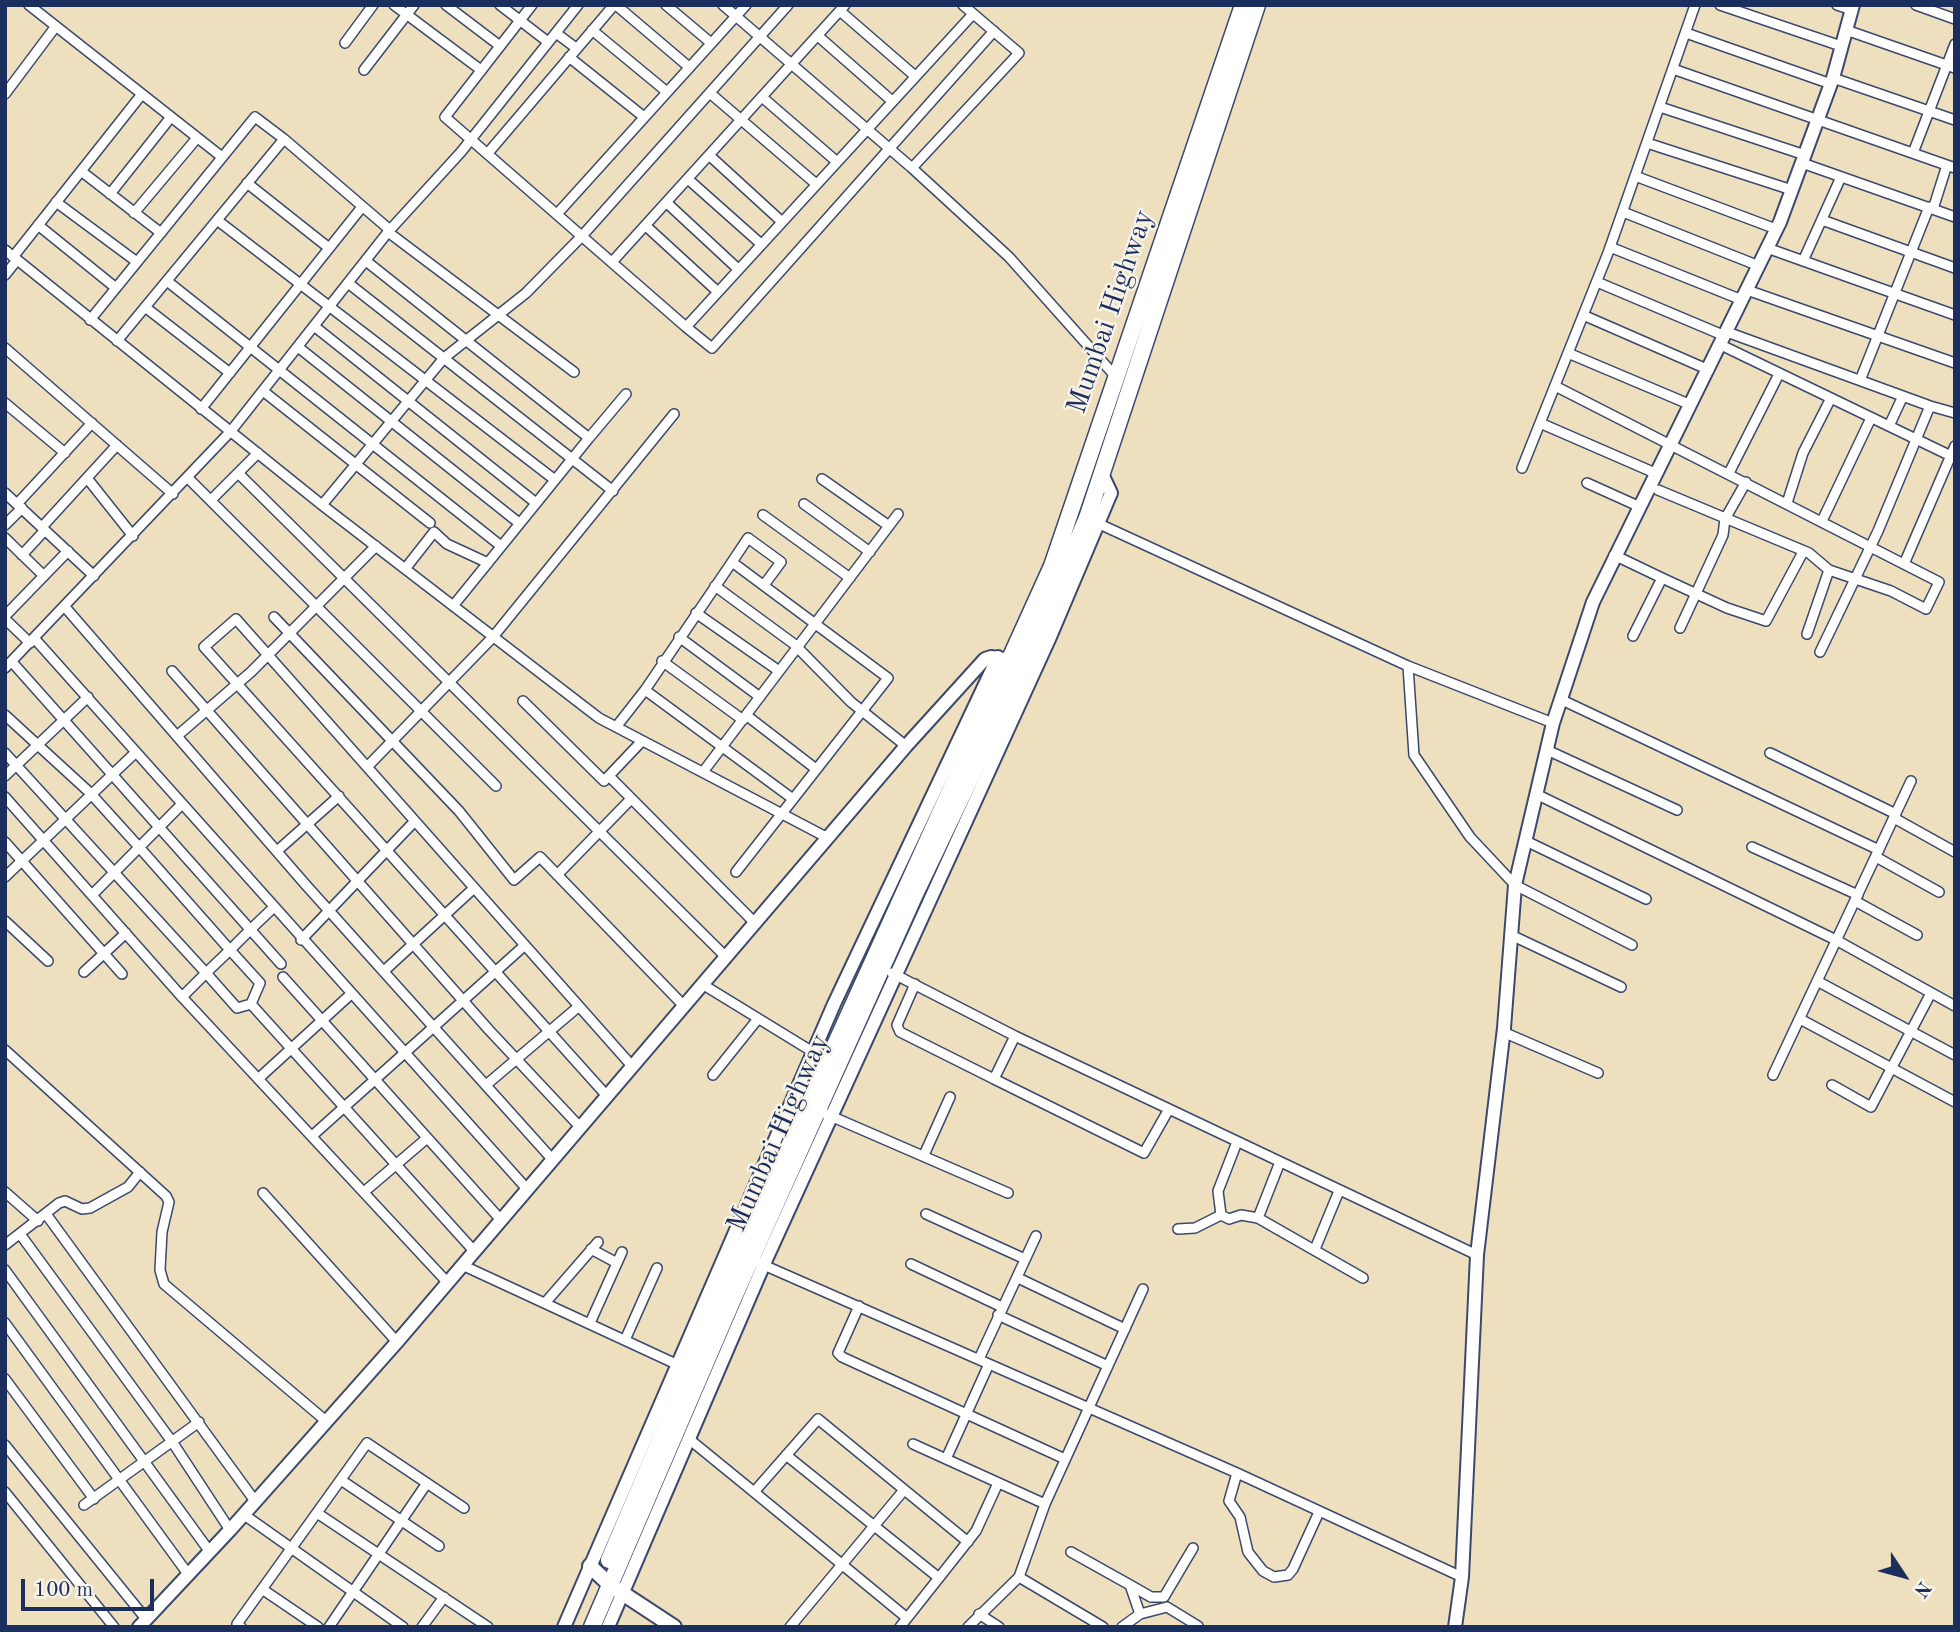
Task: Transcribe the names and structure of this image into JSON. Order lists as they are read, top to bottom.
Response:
{
  "streets": {
    "highway": ["Mumbai Highway"]
  },
  "scale_bar": "100 m",
  "north": "bottom right"
}
